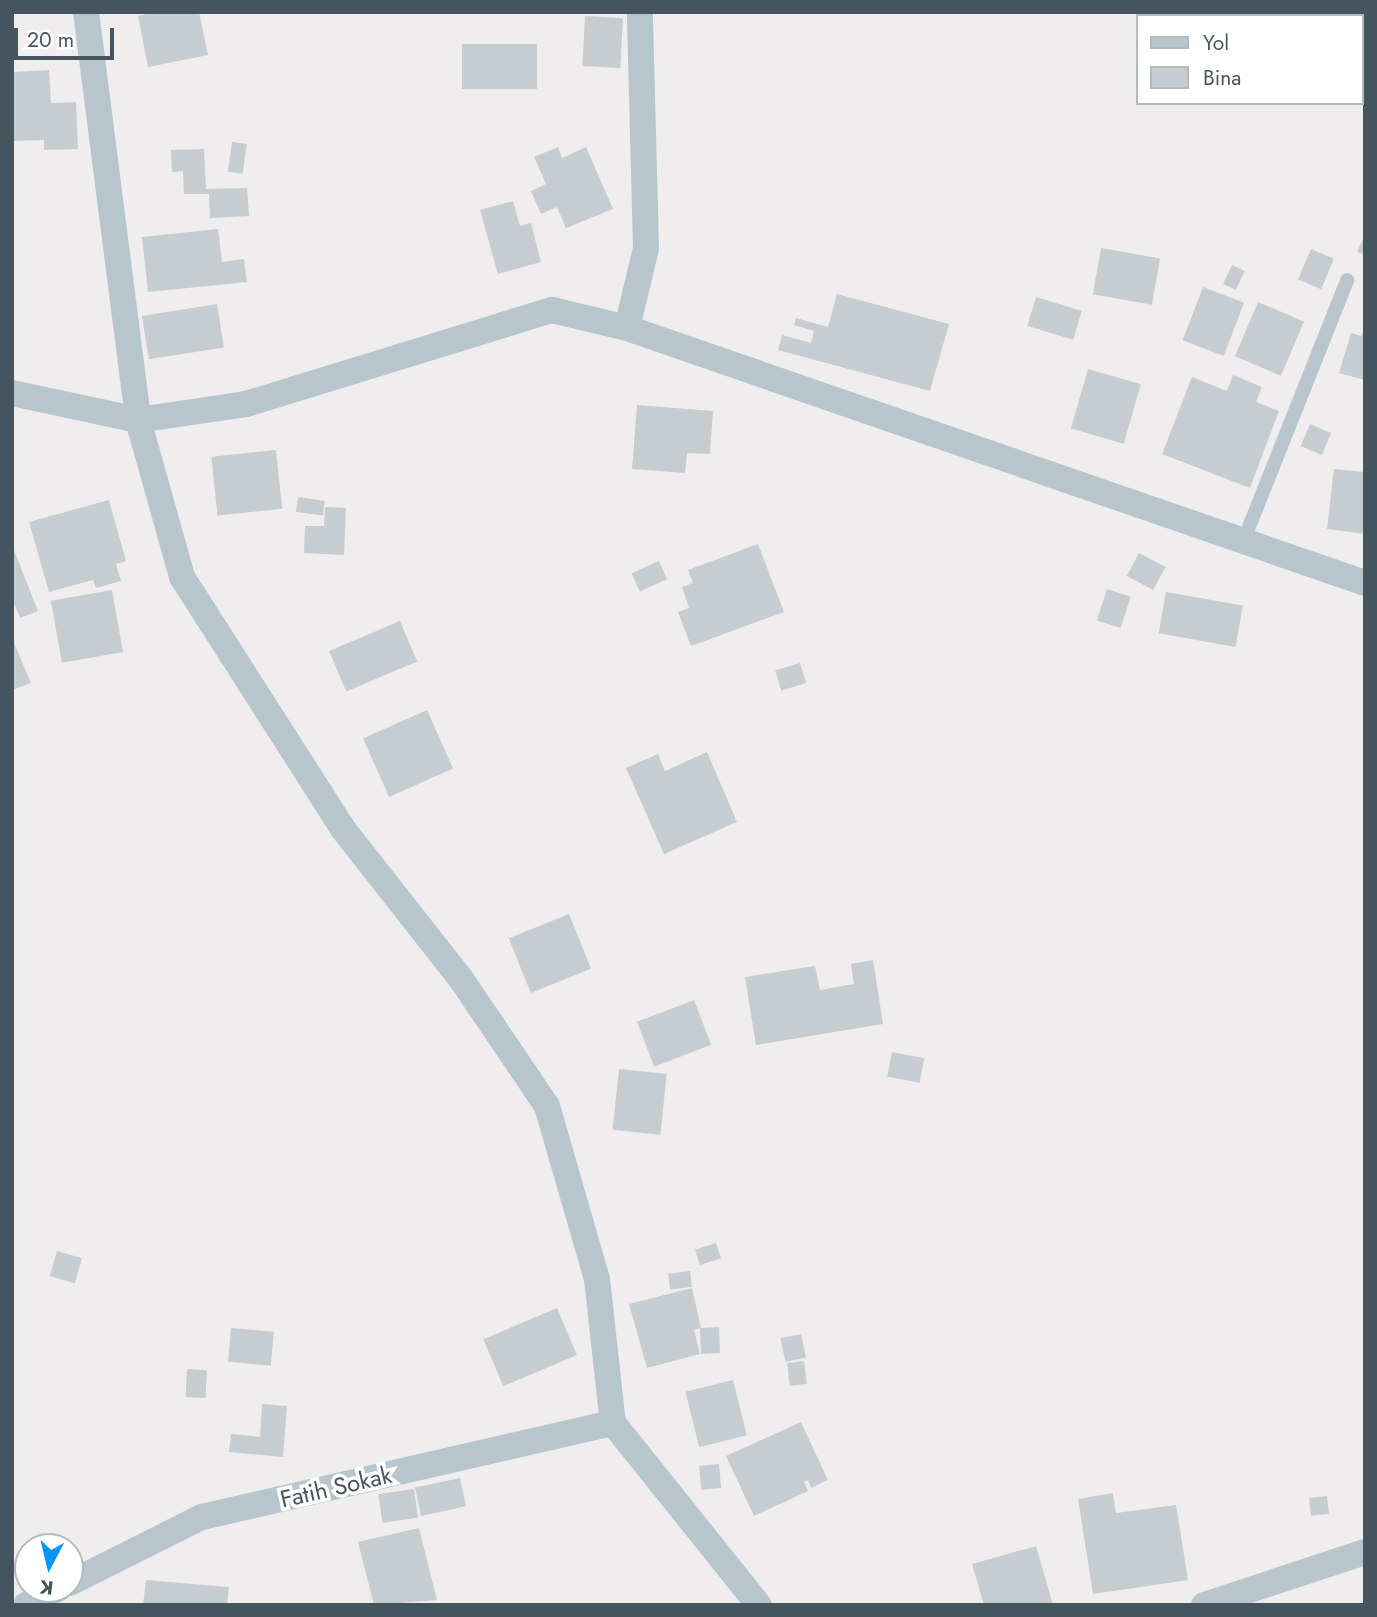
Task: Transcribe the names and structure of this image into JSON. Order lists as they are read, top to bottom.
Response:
{
  "streets": {
    "street": ["Fatih Sokak"]
  },
  "legend": ["Yol", "Bina"],
  "scale_bar": "20 m",
  "north": "bottom"
}
